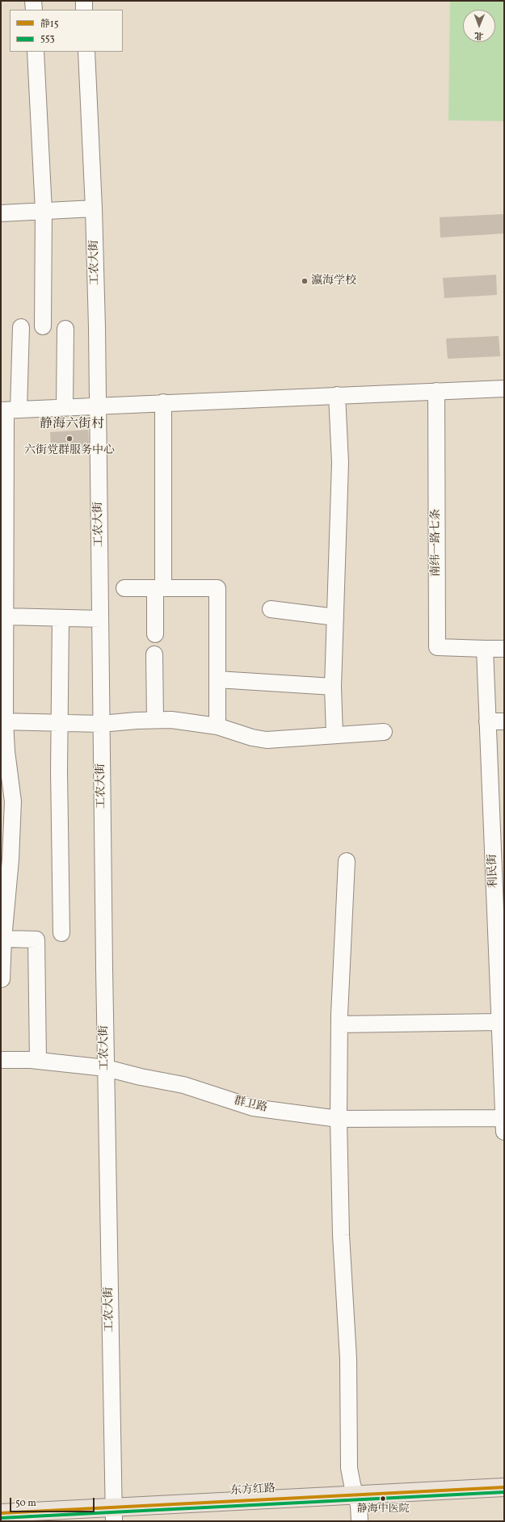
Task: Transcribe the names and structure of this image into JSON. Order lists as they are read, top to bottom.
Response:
{
  "streets": {
    "main road": ["东方红路"],
    "street": [
      "工农大街",
      "南纬一路七条",
      "利民街",
      "群卫路"
    ]
  },
  "crossings": [
    ["工农大街", "群卫路"],
    ["工农大街", "东方红路"],
    ["南纬一路七条", "利民街"],
    ["利民街", "群卫路"]
  ],
  "districts": ["静海六街村"],
  "places": ["瀛海学校", "六街党群服务中心", "静海中医院"],
  "lines": ["transit line 静15", "transit line 553"],
  "legend": ["静15", "553"],
  "scale_bar": "50 m",
  "north": "bottom"
}
